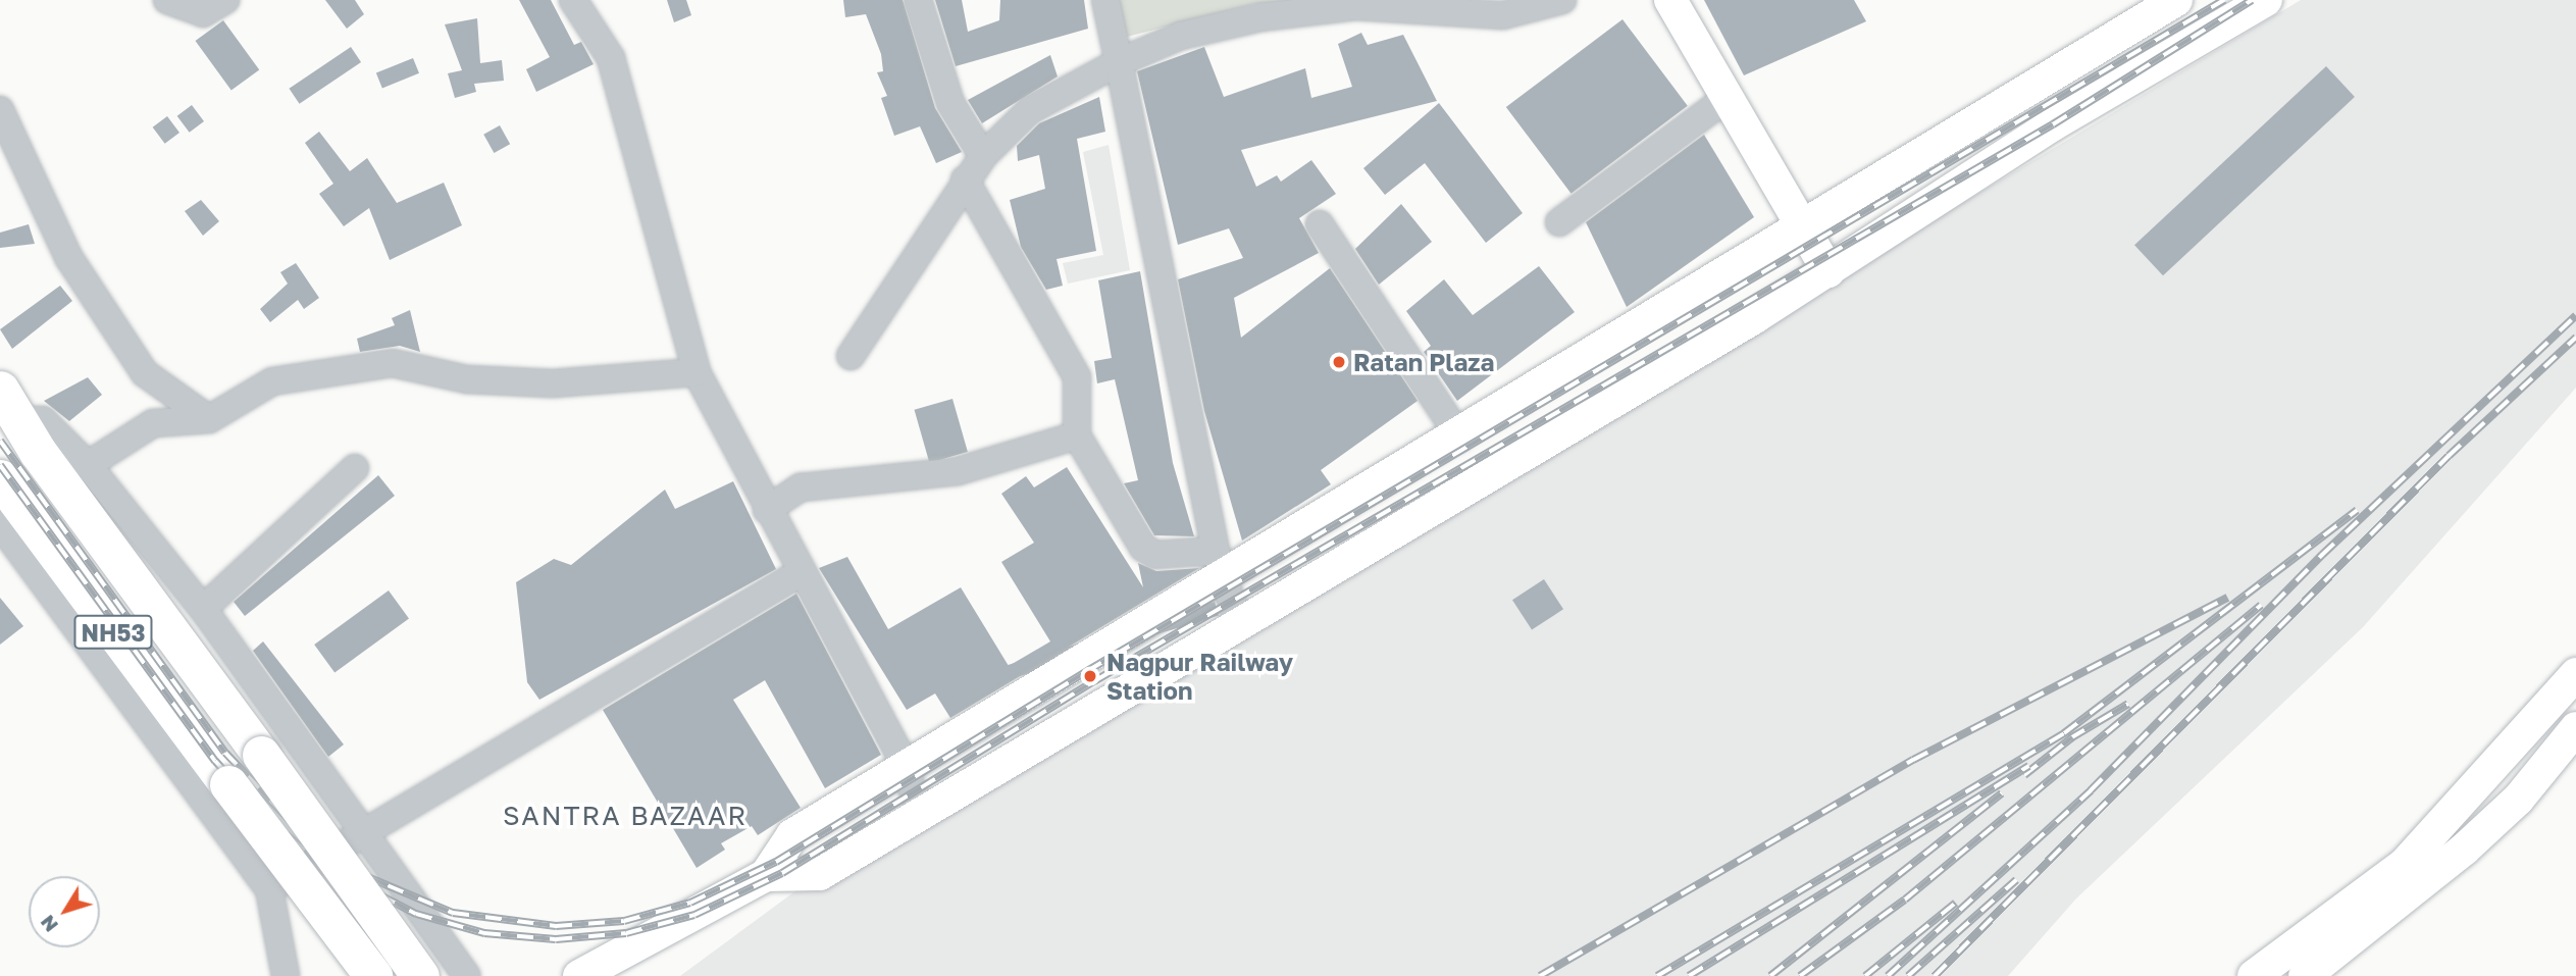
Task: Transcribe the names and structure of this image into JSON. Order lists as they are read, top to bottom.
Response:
{
  "streets": {
    "highway": ["NH53"]
  },
  "districts": ["SANTRA BAZAAR"],
  "places": ["Ratan Plaza", "Nagpur Railway Station"],
  "north": "bottom left"
}
